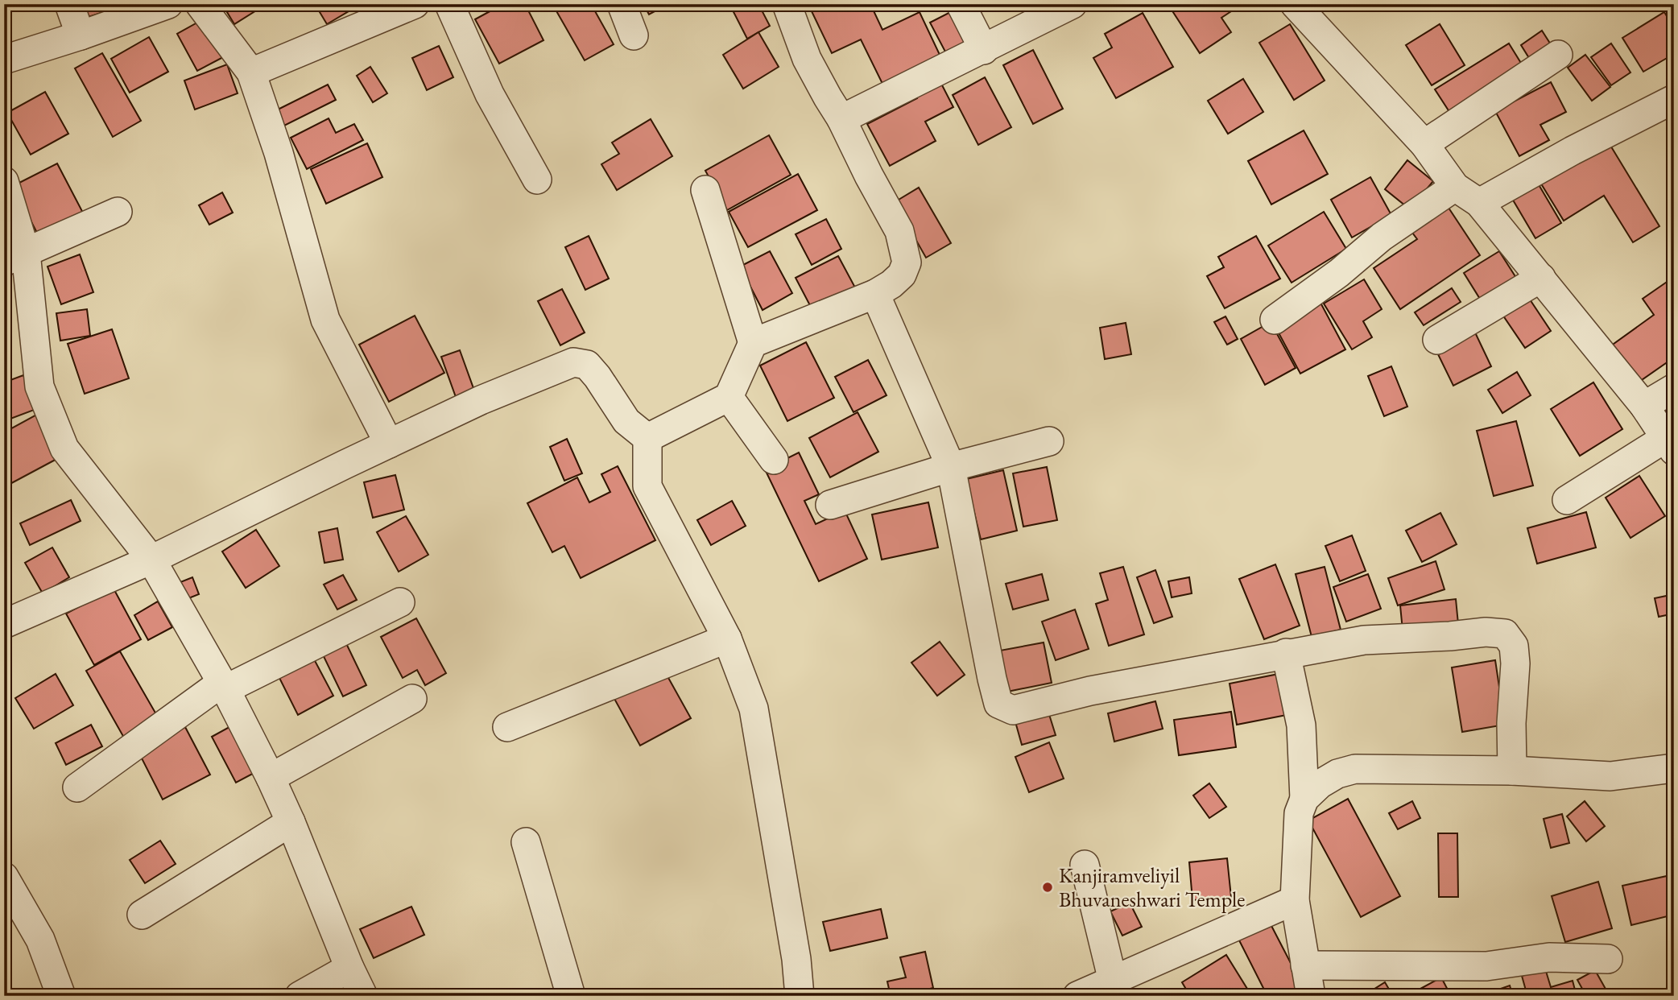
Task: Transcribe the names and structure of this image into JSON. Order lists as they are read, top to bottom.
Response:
{
  "places": ["Kanjiramveliyil Bhuvaneshwari Temple"]
}
